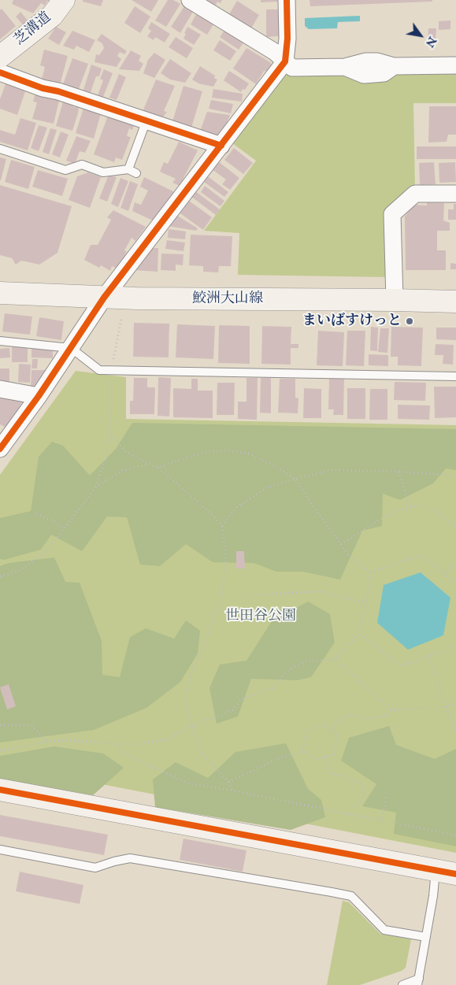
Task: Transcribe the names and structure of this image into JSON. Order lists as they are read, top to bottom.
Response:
{
  "streets": {
    "street": ["芝溝道", "鮫洲大山線"]
  },
  "parks": ["世田谷公園"],
  "places": ["まいばすけっと"],
  "north": "bottom right"
}
